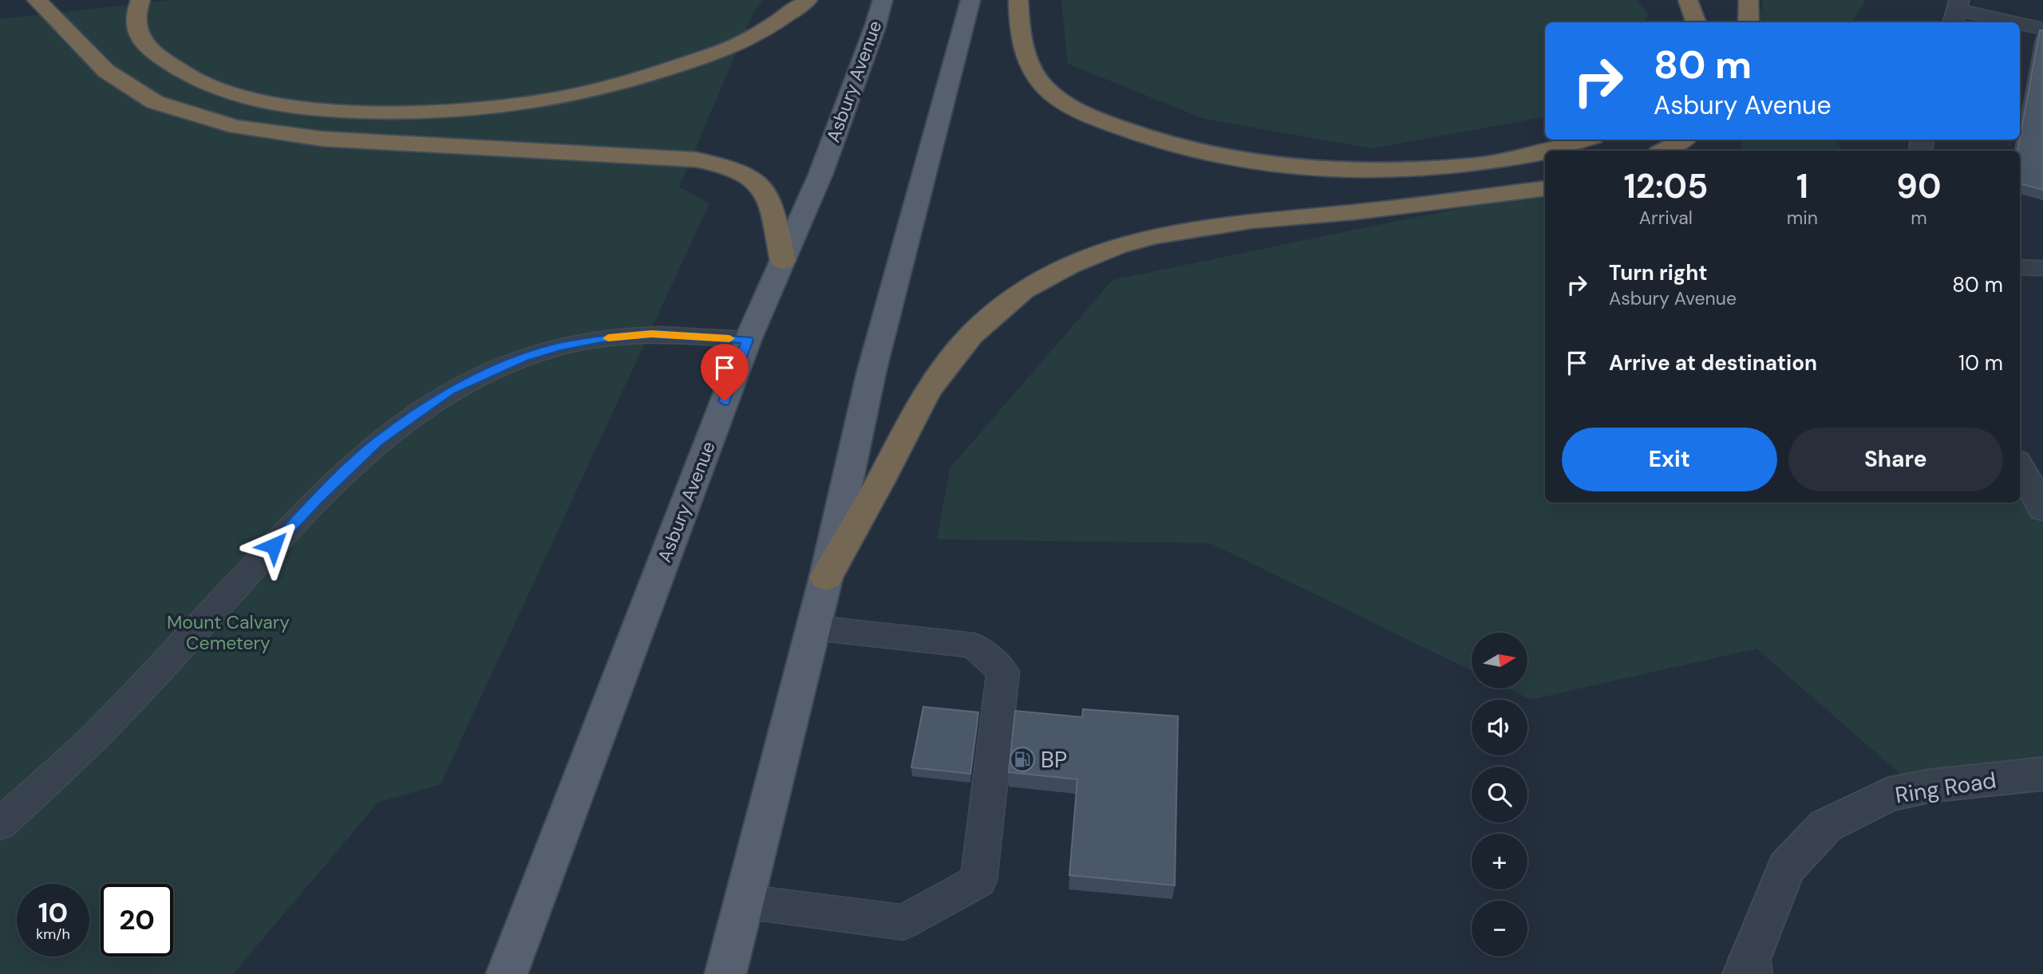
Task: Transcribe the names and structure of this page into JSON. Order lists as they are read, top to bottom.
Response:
{
  "streets": {
    "main road": ["Asbury Avenue"],
    "street": ["Ring Road"]
  },
  "parks": ["Mount Calvary Cemetery"],
  "places": {
    "fuel station": ["BP"]
  },
  "north": "right",
  "page": {
    "turn": ["80 m", "Asbury Avenue"],
    "eta": [
      "12:05",
      "Arrival",
      "1",
      "min",
      "90",
      "m"
    ],
    "list": [
      {
        "name": "Turn right",
        "note": "Asbury Avenue",
        "value": "80 m"
      },
      {
        "name": "Arrive at destination",
        "value": "10 m"
      }
    ],
    "buttons": ["Exit", "Share"],
    "map_buttons": ["+", "−"],
    "speed": "10 km/h",
    "limit": "20"
  }
}
